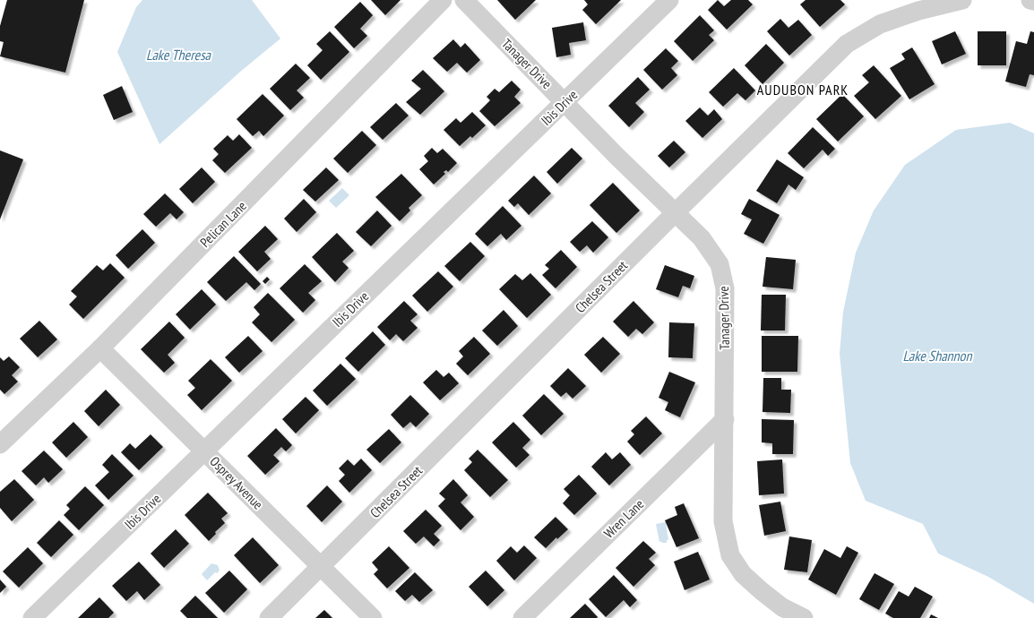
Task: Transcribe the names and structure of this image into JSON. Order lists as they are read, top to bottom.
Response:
{
  "streets": {
    "street": [
      "Tanager Drive",
      "Ibis Drive",
      "Pelican Lane",
      "Chelsea Street",
      "Osprey Avenue",
      "Wren Lane"
    ]
  },
  "crossings": [
    ["Tanager Drive", "Ibis Drive"],
    ["Tanager Drive", "Chelsea Street"],
    ["Tanager Drive", "Wren Lane"],
    ["Ibis Drive", "Osprey Avenue"],
    ["Pelican Lane", "Osprey Avenue"],
    ["Chelsea Street", "Osprey Avenue"]
  ],
  "districts": ["AUDUBON PARK"],
  "water": ["Lake Theresa", "Lake Shannon"]
}
